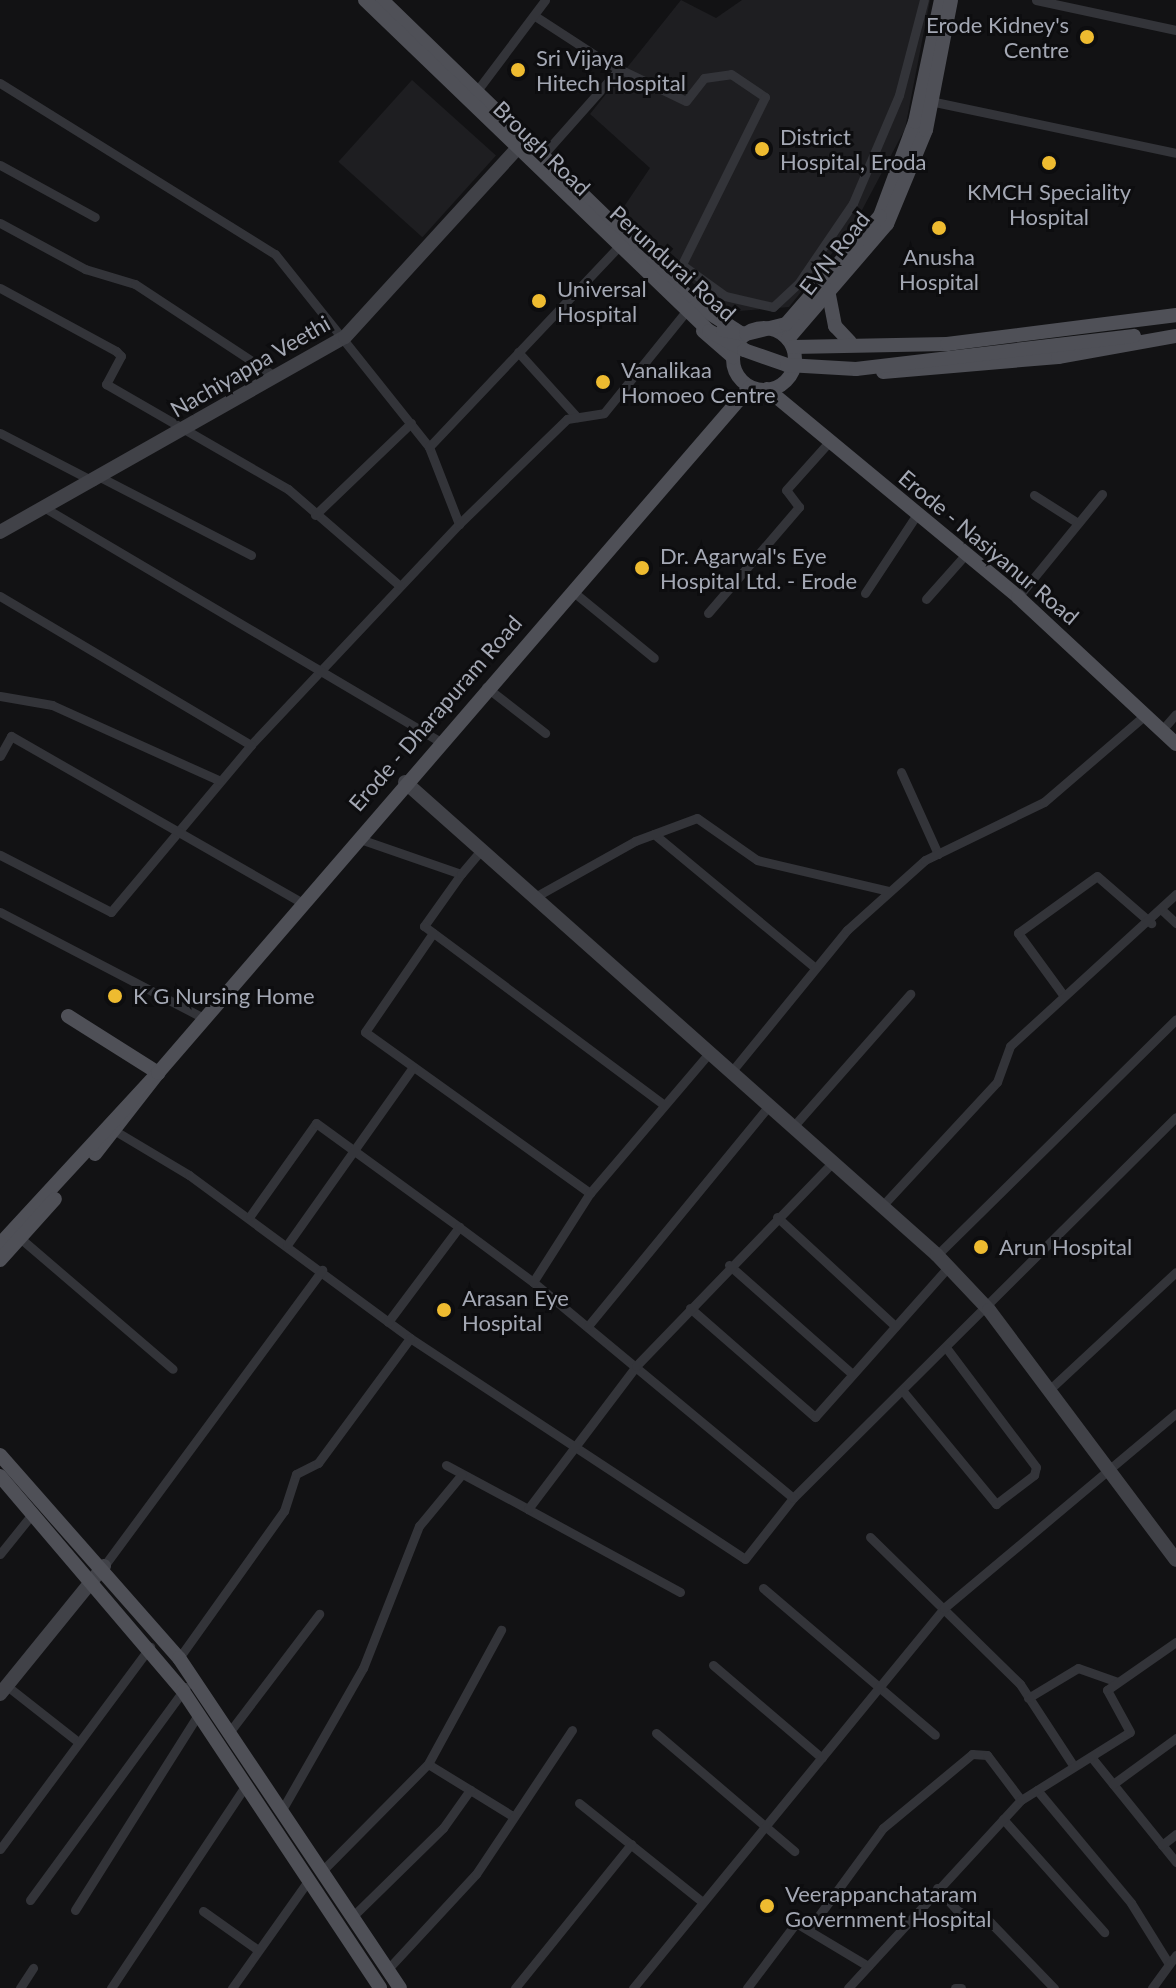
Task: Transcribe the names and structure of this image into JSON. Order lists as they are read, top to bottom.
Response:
{
  "streets": {
    "main road": [
      "Brough Road",
      "EVN Road",
      "Perundurai Road",
      "Erode - Nasiyanur Road",
      "Erode - Dharapuram Road"
    ],
    "street": ["Nachiyappa Veethi"]
  },
  "crossings": [
    ["Brough Road", "EVN Road"],
    ["Brough Road", "Perundurai Road"],
    ["Brough Road", "Nachiyappa Veethi"],
    ["Brough Road", "Erode - Nasiyanur Road"],
    ["Brough Road", "Erode - Dharapuram Road"],
    ["EVN Road", "Erode - Nasiyanur Road"],
    ["EVN Road", "Erode - Dharapuram Road"],
    ["Erode - Nasiyanur Road", "Erode - Dharapuram Road"]
  ],
  "places": [
    "Erode Kidney's Centre",
    "Sri Vijaya Hitech Hospital",
    "District Hospital, Eroda",
    "KMCH Speciality Hospital",
    "Anusha Hospital",
    "Universal Hospital",
    "Vanalikaa Homoeo Centre",
    "Dr. Agarwal's Eye Hospital Ltd. - Erode",
    "K G Nursing Home",
    "Arun Hospital",
    "Arasan Eye Hospital",
    "Veerappanchataram Government Hospital"
  ]
}
